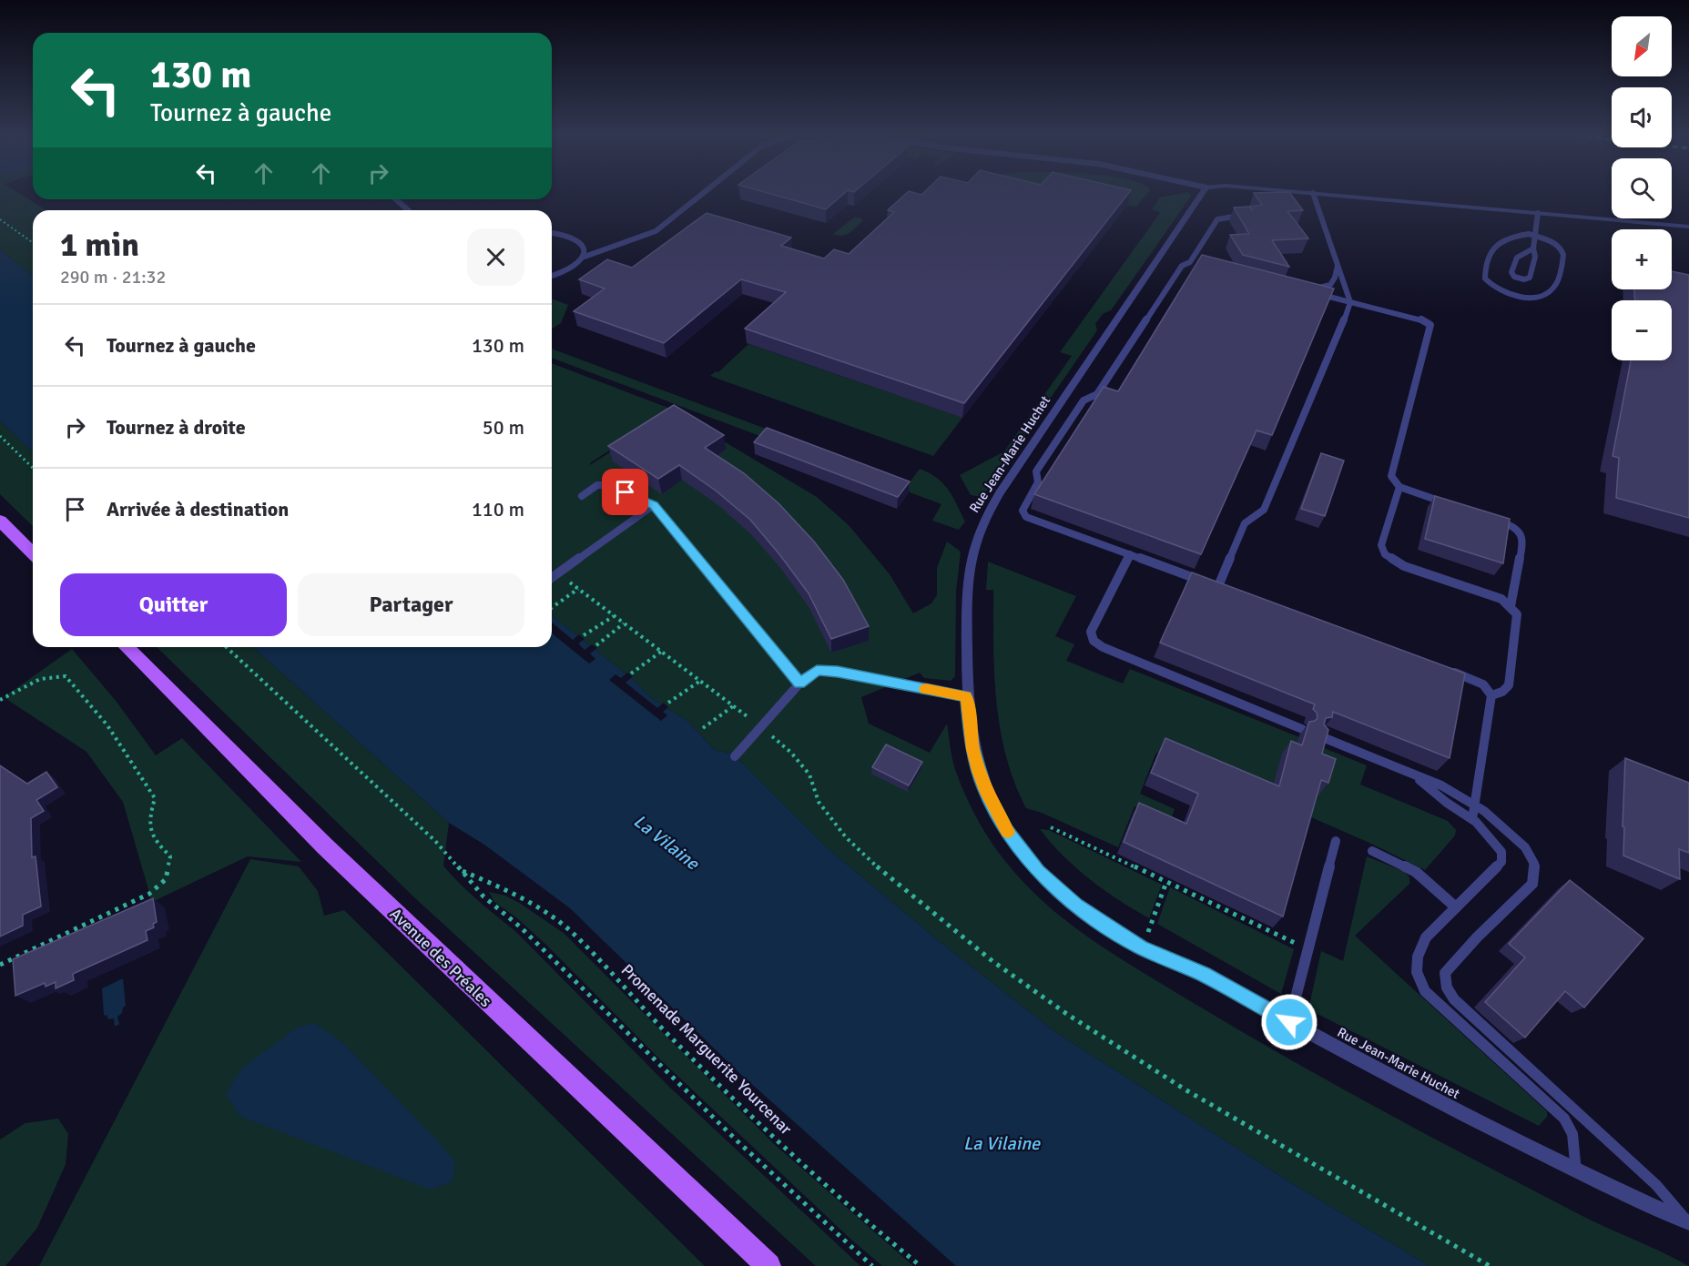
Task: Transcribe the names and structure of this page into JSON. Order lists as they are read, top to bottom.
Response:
{
  "streets": {
    "main road": ["Avenue des Préales"],
    "street": ["Rue Jean-Marie Huchet"],
    "path": ["Promenade Marguerite Yourcenar"]
  },
  "water": ["La Vilaine"],
  "north": "bottom left",
  "page": {
    "map_buttons": ["+", "−"],
    "turn": ["130 m", "Tournez à gauche"],
    "heading": ["1 min", "290 m · 21:32"],
    "list": [
      {
        "name": "Tournez à gauche",
        "value": "130 m"
      },
      {
        "name": "Tournez à droite",
        "value": "50 m"
      },
      {
        "name": "Arrivée à destination",
        "value": "110 m"
      }
    ],
    "buttons": ["Quitter", "Partager"]
  }
}
